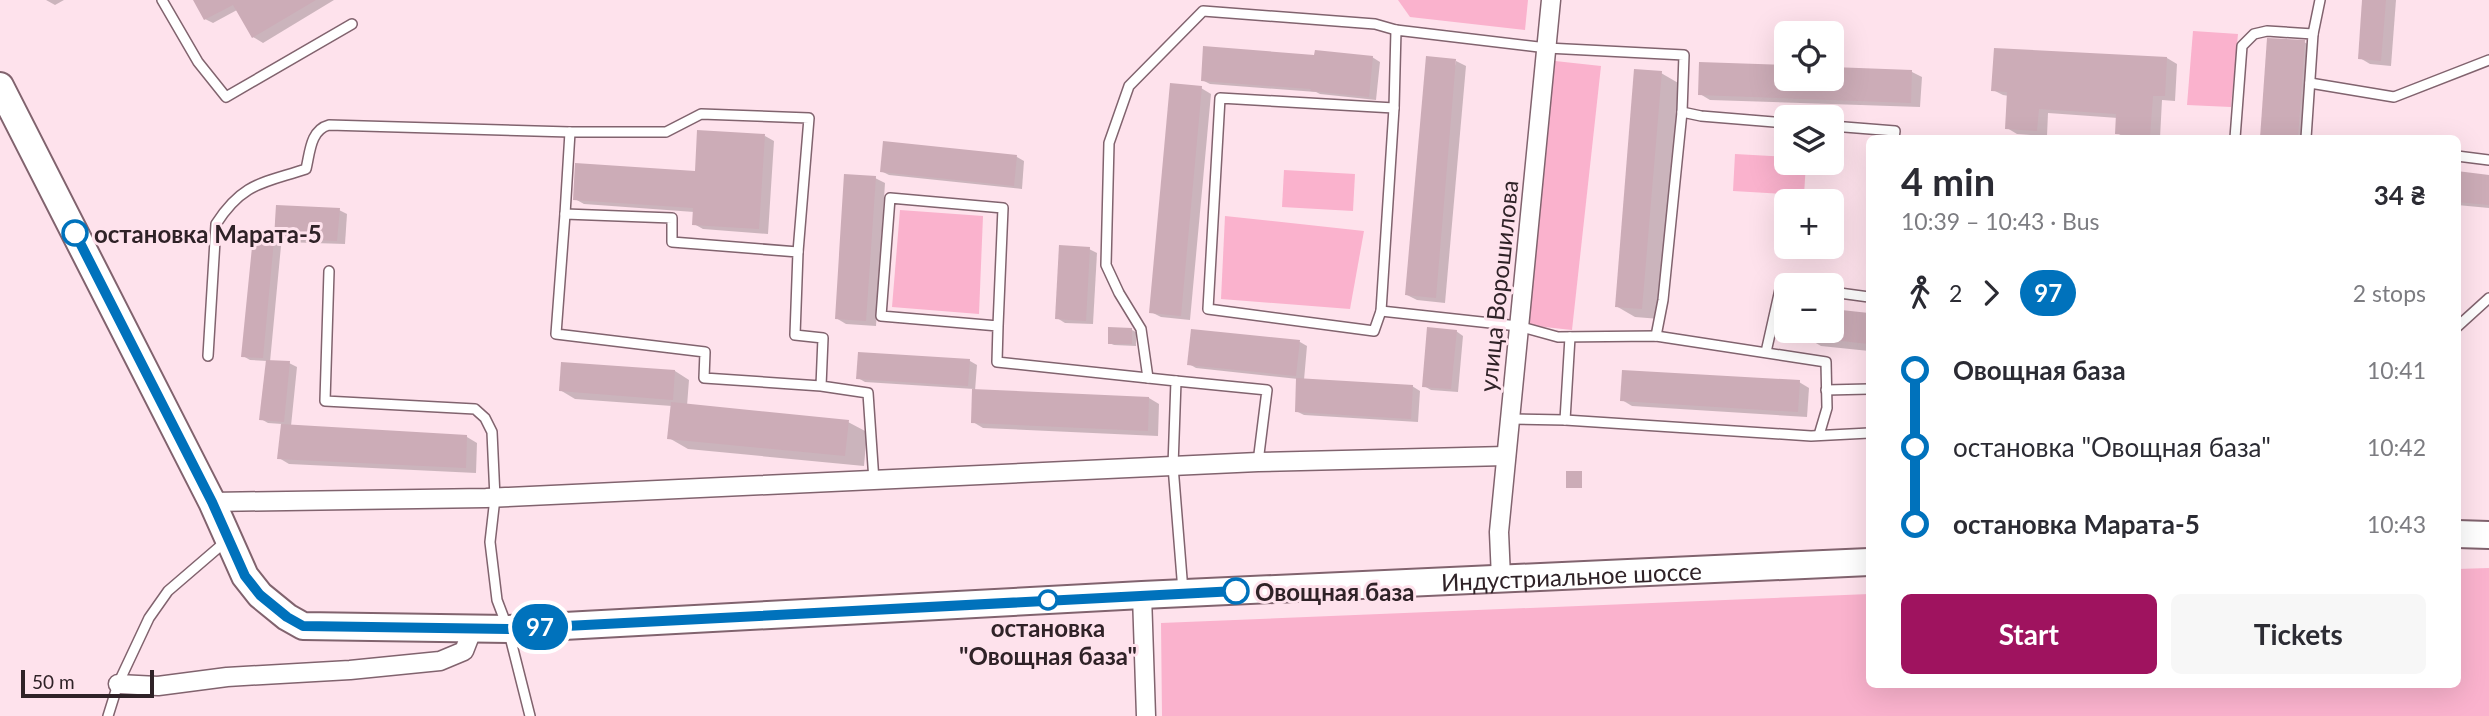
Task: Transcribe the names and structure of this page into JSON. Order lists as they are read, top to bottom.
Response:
{
  "streets": {
    "main road": ["Индустриальное шоссе"],
    "street": ["улица Ворошилова"]
  },
  "crossings": [
    ["улица Ворошилова", "Индустриальное шоссе"]
  ],
  "places": ["остановка Марата-5", "Овощная база", "остановка \"Овощная база\""],
  "lines": ["bus line 97"],
  "scale_bar": "50 m",
  "page": {
    "on_map": "97",
    "map_buttons": ["+", "−"],
    "heading": ["4 min", "10:39 – 10:43 · Bus", "34 ₴"],
    "legs": ["2", "97", "2 stops"],
    "list": [
      {
        "name": "Овощная база",
        "value": "10:41"
      },
      {
        "name": "остановка \"Овощная база\"",
        "value": "10:42"
      },
      {
        "name": "остановка Марата-5",
        "value": "10:43"
      }
    ],
    "buttons": ["Start", "Tickets"],
    "scale": "50 m"
  }
}
